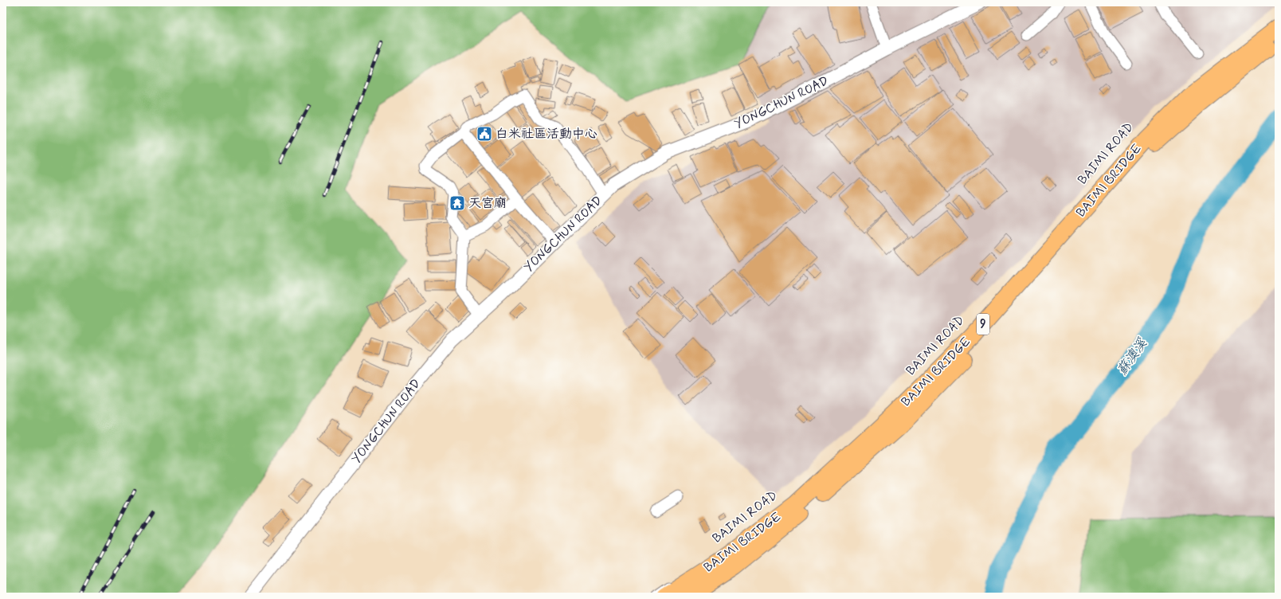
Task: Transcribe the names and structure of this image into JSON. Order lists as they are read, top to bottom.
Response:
{
  "streets": {
    "main road": ["BAIMI BRIDGE", "9"],
    "street": ["YONGCHUN ROAD", "BAIMI ROAD"]
  },
  "water": ["蘇澳溪"],
  "places": {
    "public building": ["白米社區活動中心"],
    "temple": ["天宮廟"]
  }
}
